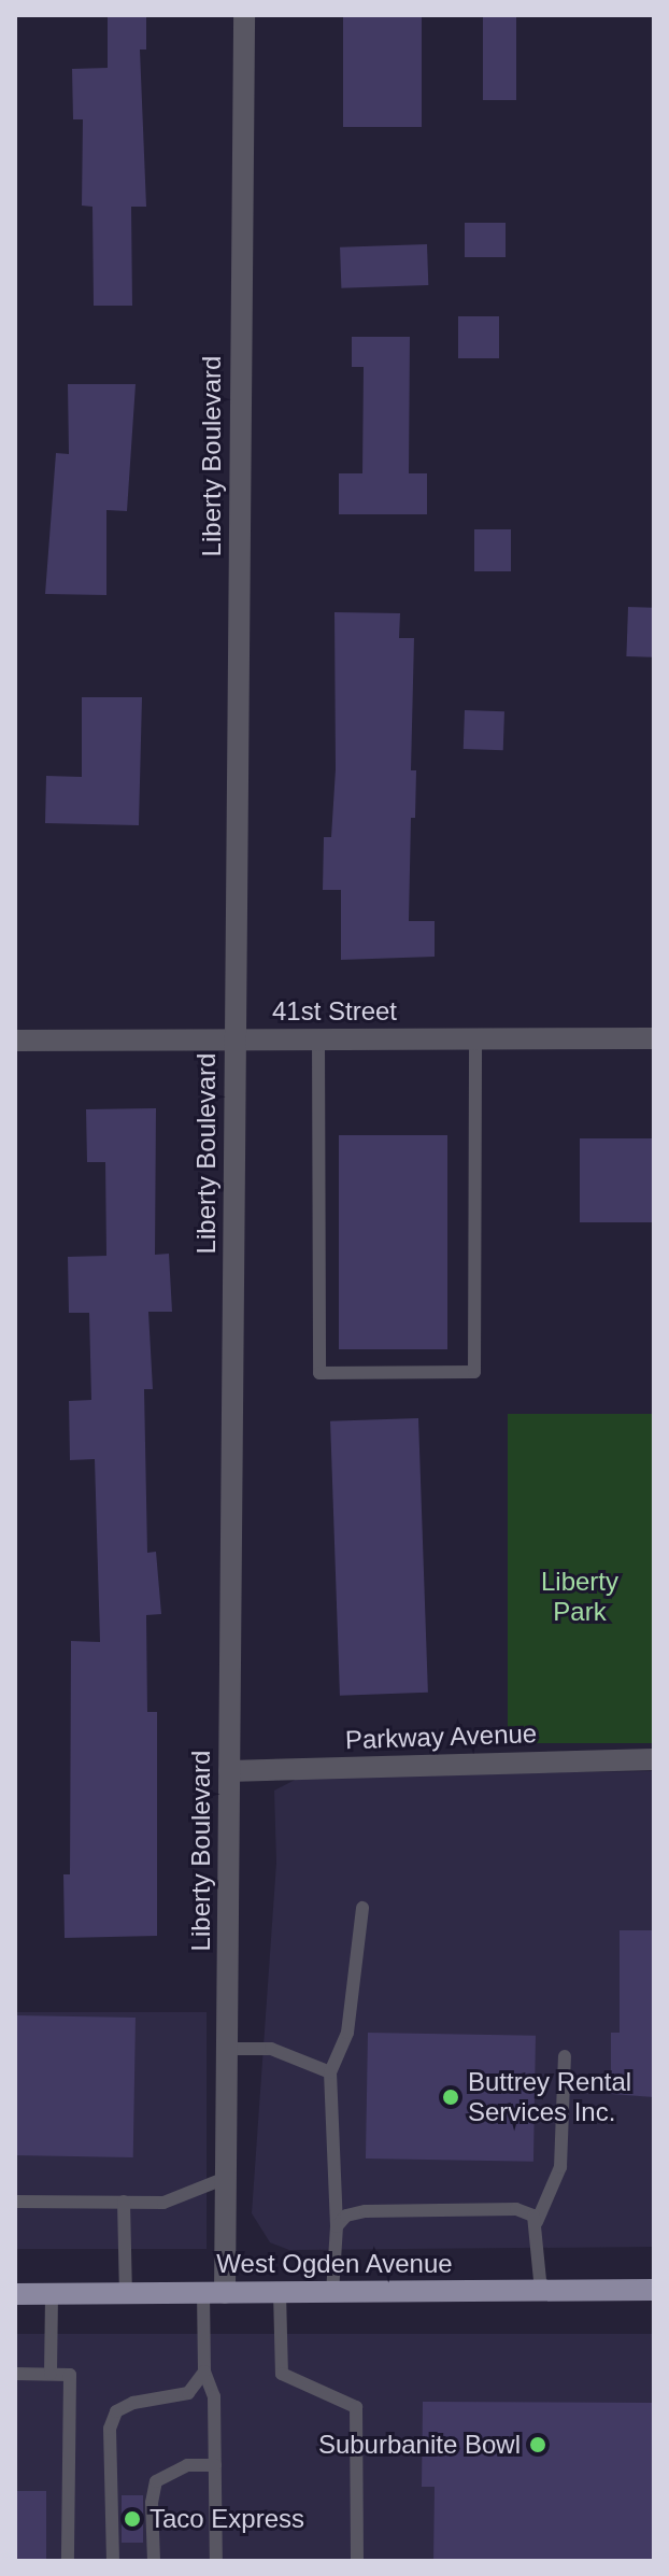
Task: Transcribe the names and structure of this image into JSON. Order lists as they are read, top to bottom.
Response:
{
  "streets": {
    "main road": ["West Ogden Avenue"],
    "street": ["Liberty Boulevard", "41st Street", "Parkway Avenue"]
  },
  "crossings": [
    ["Liberty Boulevard", "41st Street"],
    ["Liberty Boulevard", "Parkway Avenue"],
    ["Liberty Boulevard", "West Ogden Avenue"]
  ],
  "parks": ["Liberty Park"],
  "places": ["Buttrey Rental Services Inc.", "Suburbanite Bowl", "Taco Express"]
}
